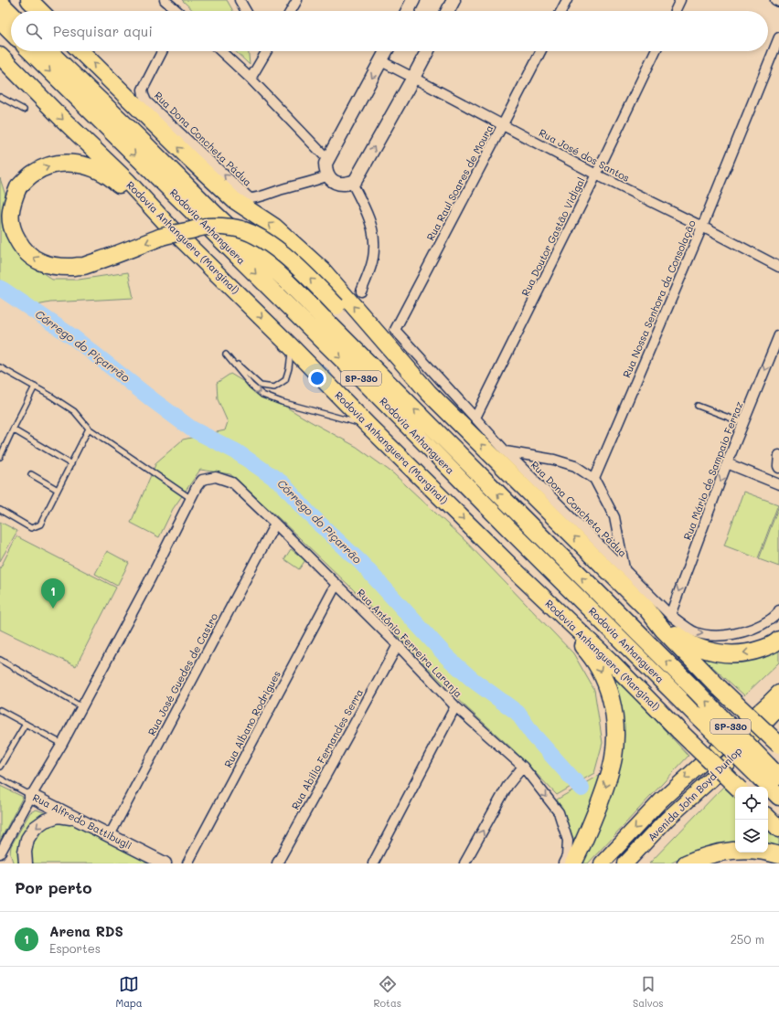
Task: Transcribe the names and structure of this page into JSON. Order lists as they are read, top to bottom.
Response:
{
  "streets": {
    "highway": ["Rodovia Anhanguera", "Rodovia Anhanguera (Marginal)", "SP-330"],
    "main road": ["Avenida John Boyd Dunlop"],
    "street": [
      "Rua Dona Concheta Pádua",
      "Rua José dos Santos",
      "Rua Raul Soares de Moura",
      "Rua Doutor Gastão Vidigal",
      "Rua Nossa Senhora da Consolação",
      "Rua Mário de Sampaio Ferraz",
      "Rua Antônio Ferreira Laranja",
      "Rua José Guedes de Castro",
      "Rua Albano Rodrigues",
      "Rua Abílio Fernandes Serra",
      "Rua Alfredo Battibugli"
    ]
  },
  "crossings": [
    ["Rua Dona Concheta Pádua", "Rua Raul Soares de Moura"],
    ["Rua Dona Concheta Pádua", "Rua Doutor Gastão Vidigal"],
    ["Rua Dona Concheta Pádua", "Rua Mário de Sampaio Ferraz"],
    ["Rua José dos Santos", "Rua Raul Soares de Moura"],
    ["Rua José dos Santos", "Rua Doutor Gastão Vidigal"],
    ["Rua José dos Santos", "Rua Nossa Senhora da Consolação"],
    ["Rua Antônio Ferreira Laranja", "Rua José Guedes de Castro"],
    ["Rua Antônio Ferreira Laranja", "Rua Albano Rodrigues"],
    ["Rua Antônio Ferreira Laranja", "Rua Abílio Fernandes Serra"],
    ["Rua José Guedes de Castro", "Rua Alfredo Battibugli"]
  ],
  "one_way": ["Rua Mário de Sampaio Ferraz"],
  "water": ["Córrego do Piçarrão"],
  "page": {
    "search": "Pesquisar aqui",
    "pins": "1",
    "heading": "Por perto",
    "list": [
      {
        "mark": "1",
        "name": "Arena RDS",
        "note": "Esportes",
        "value": "250 m"
      }
    ],
    "nav": ["Mapa", "Rotas", "Salvos"]
  }
}
